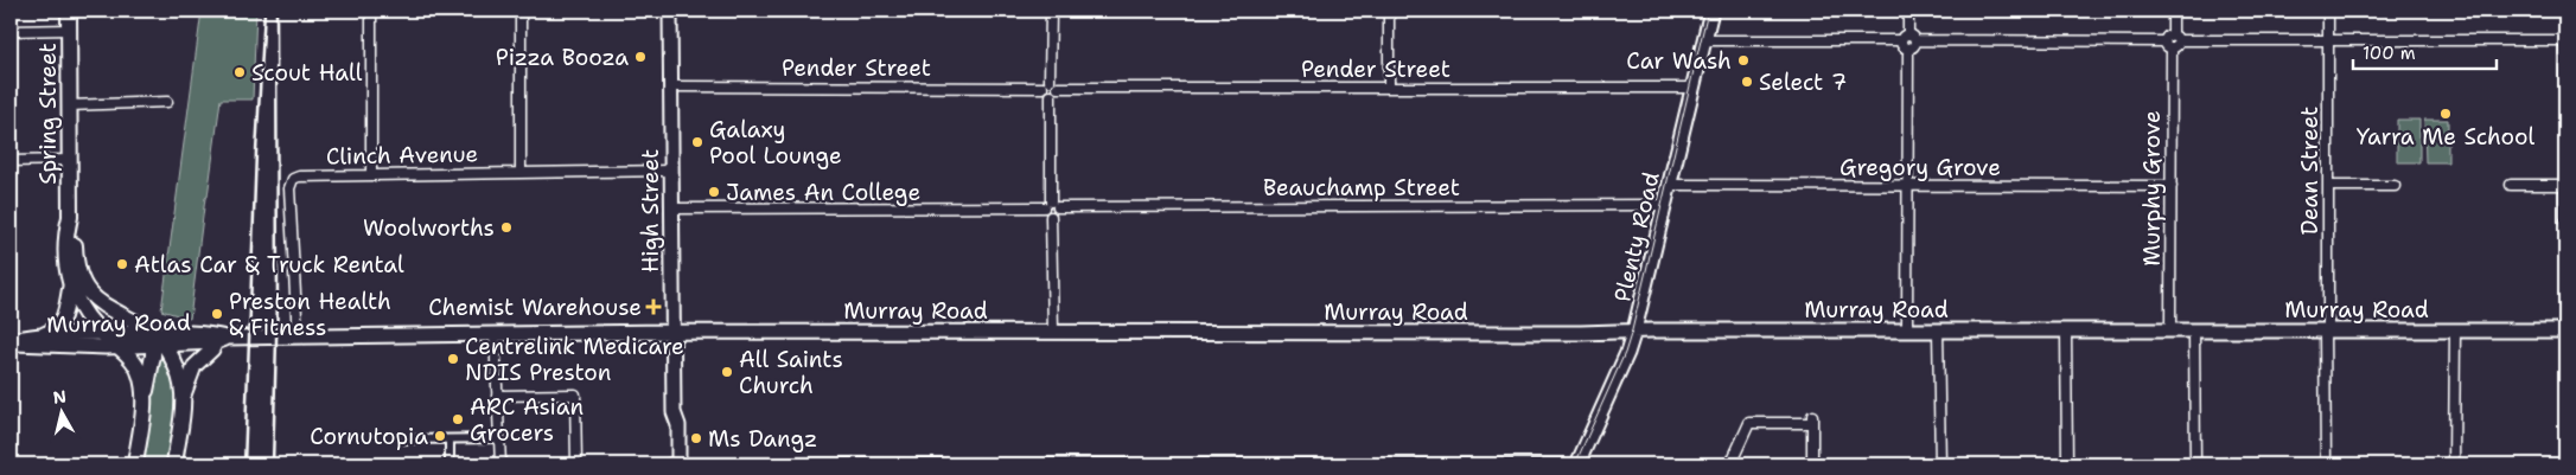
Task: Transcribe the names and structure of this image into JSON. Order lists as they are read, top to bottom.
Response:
{
  "streets": {
    "main road": [
      "Spring Street",
      "High Street",
      "Plenty Road",
      "Murray Road"
    ],
    "street": [
      "Pender Street",
      "Clinch Avenue",
      "Gregory Grove",
      "Dean Street",
      "Beauchamp Street",
      "Murphy Grove"
    ]
  },
  "crossings": [
    ["Pender Street", "High Street"],
    ["Pender Street", "Plenty Road"],
    ["Spring Street", "Murray Road"],
    ["Clinch Avenue", "High Street"],
    ["Clinch Avenue", "Murray Road"],
    ["Gregory Grove", "Murphy Grove"],
    ["Gregory Grove", "Plenty Road"],
    ["Dean Street", "Murray Road"],
    ["Beauchamp Street", "High Street"],
    ["Beauchamp Street", "Plenty Road"],
    ["Murphy Grove", "Murray Road"],
    ["High Street", "Murray Road"],
    ["Plenty Road", "Murray Road"]
  ],
  "places": {
    "other": [
      "Pizza Booza",
      "Car Wash",
      "Scout Hall",
      "Select 7",
      "Yarra Me School",
      "Galaxy Pool Lounge",
      "James An College",
      "Woolworths",
      "Atlas Car & Truck Rental",
      "Preston Health & Fitness",
      "Centrelink Medicare NDIS Preston",
      "All Saints Church",
      "ARC Asian Grocers",
      "Cornutopia",
      "Ms Dangz"
    ],
    "health": ["Chemist Warehouse"]
  },
  "scale_bar": "100 m",
  "north": "top"
}
